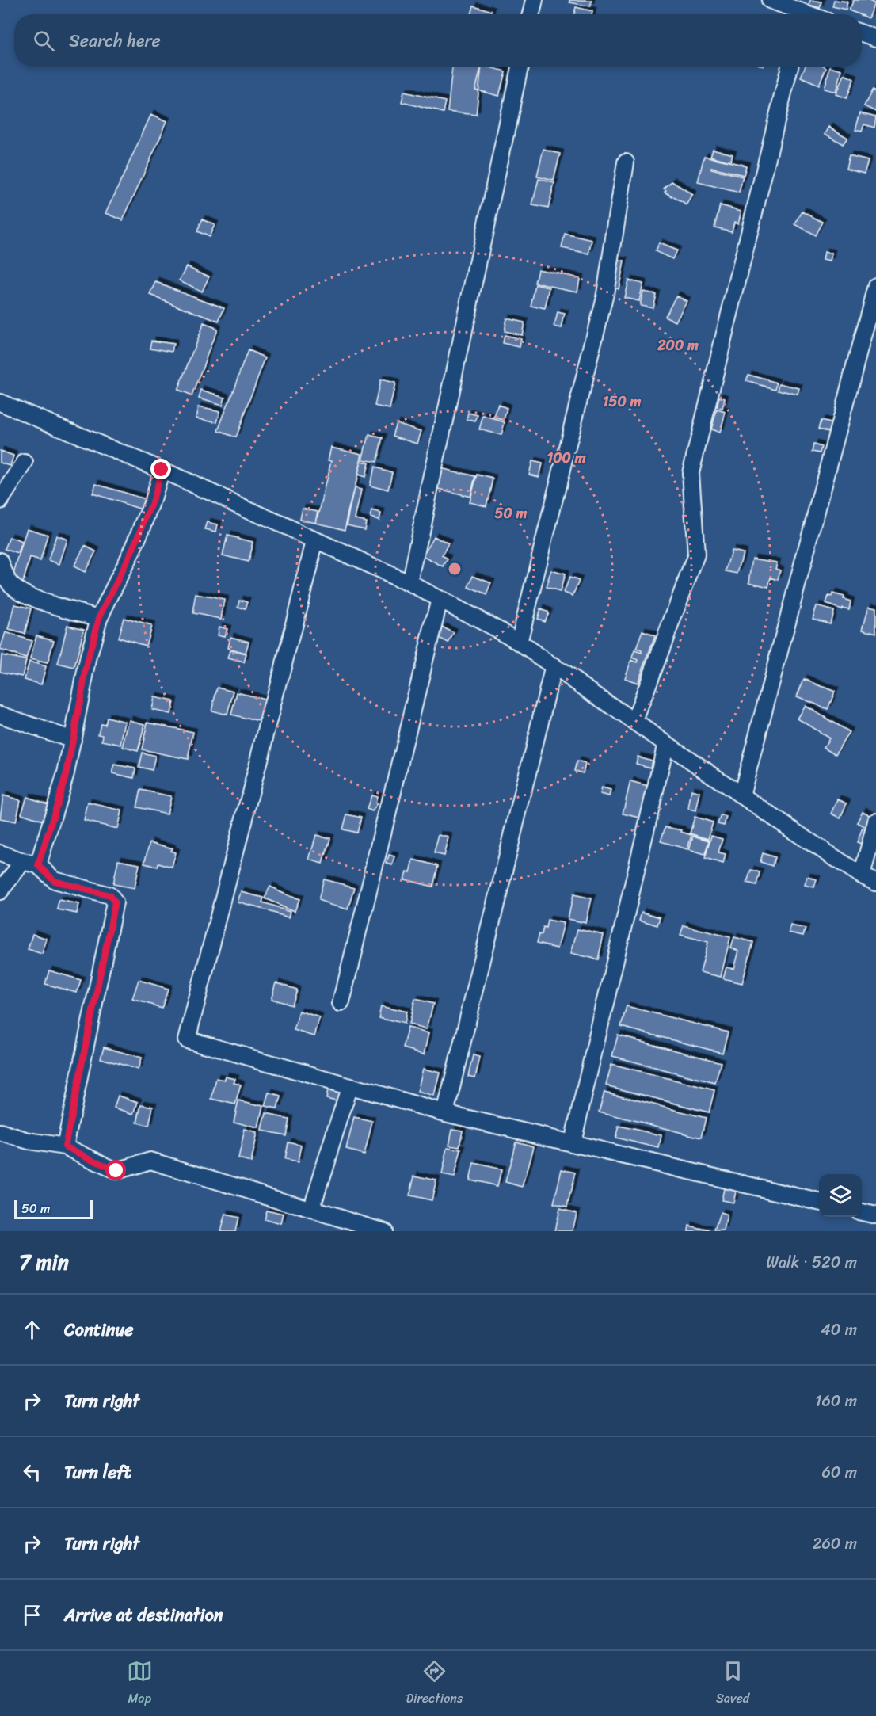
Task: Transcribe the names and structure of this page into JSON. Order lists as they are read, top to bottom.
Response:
{
  "scale_bar": "50 m",
  "page": {
    "search": "Search here",
    "scale": "50 m",
    "heading": ["7 min", "Walk · 520 m"],
    "list": [
      ["Continue", "40 m"],
      ["Turn right", "160 m"],
      ["Turn left", "60 m"],
      ["Turn right", "260 m"],
      "Arrive at destination"
    ],
    "nav": ["Map", "Directions", "Saved"]
  },
  "rings": [
    "200 m",
    "150 m",
    "100 m",
    "50 m"
  ]
}
